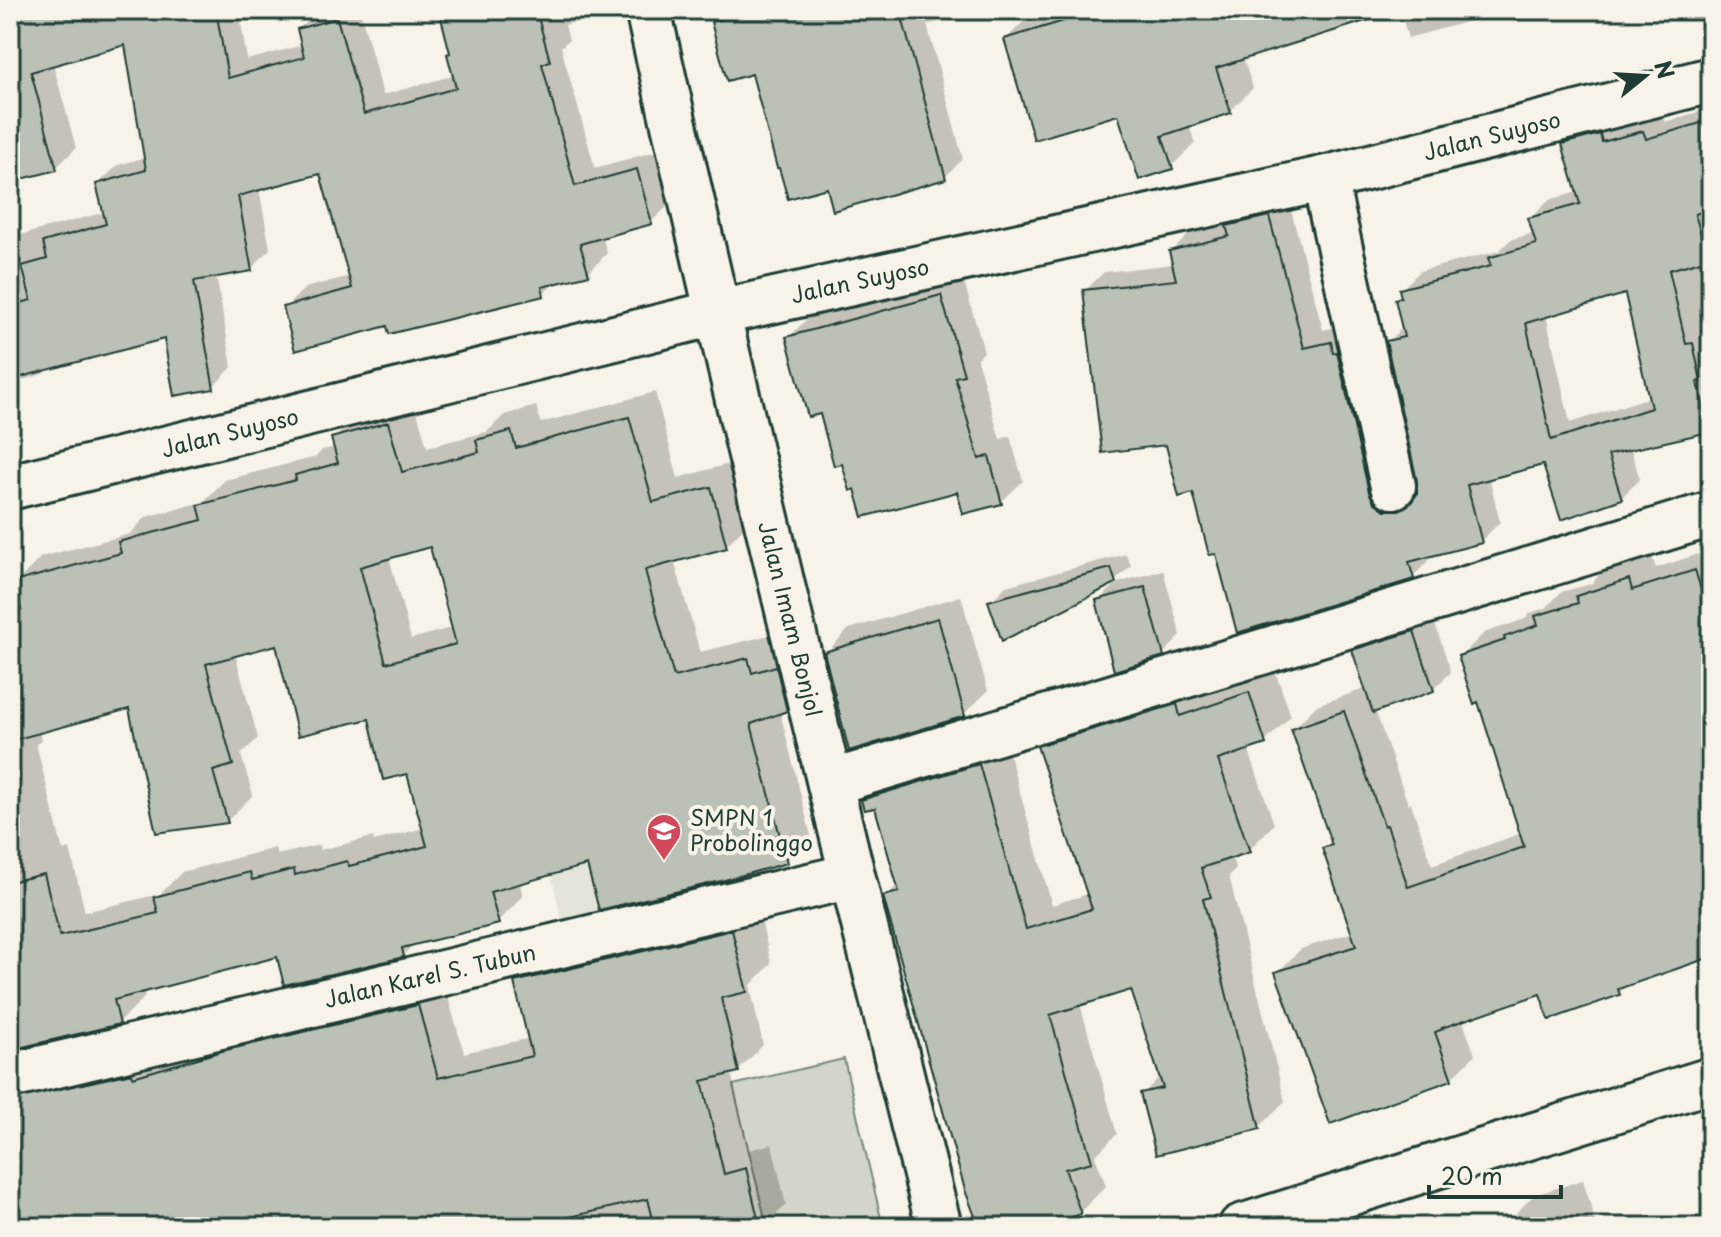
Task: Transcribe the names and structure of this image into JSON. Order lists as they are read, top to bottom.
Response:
{
  "streets": {
    "street": ["Jalan Suyoso", "Jalan Imam Bonjol", "Jalan Karel S. Tubun"]
  },
  "crossings": [
    ["Jalan Suyoso", "Jalan Imam Bonjol"],
    ["Jalan Imam Bonjol", "Jalan Karel S. Tubun"]
  ],
  "places": {
    "school or university": ["SMPN 1 Probolinggo"]
  },
  "scale_bar": "20 m",
  "north": "right"
}
